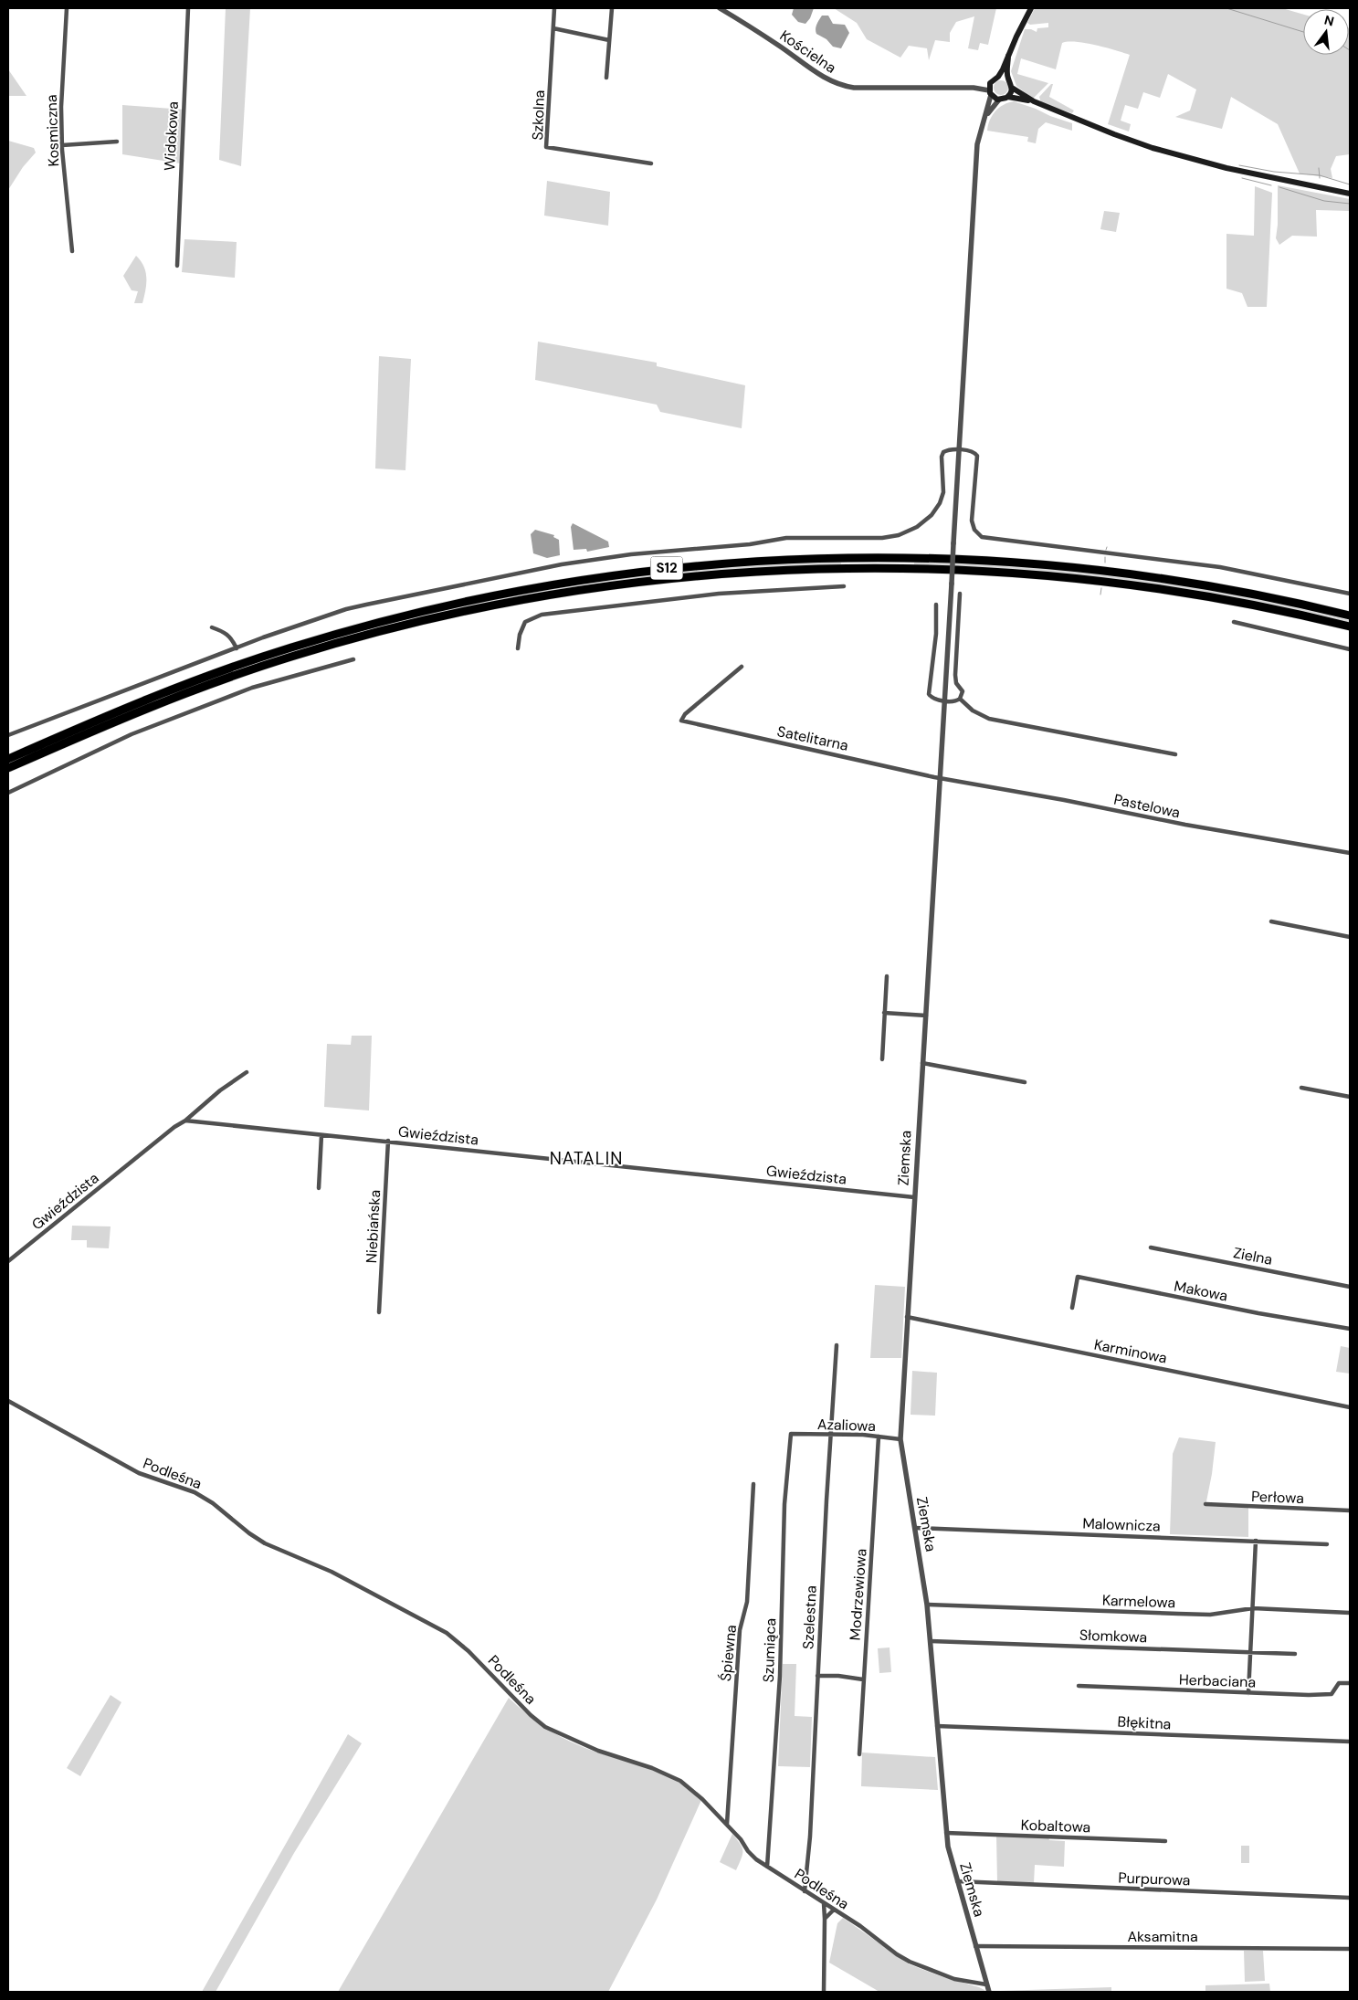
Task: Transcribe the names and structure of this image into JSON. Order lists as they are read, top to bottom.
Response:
{
  "streets": {
    "highway": ["S12"],
    "street": [
      "Kościelna",
      "Szkolna",
      "Kosmiczna",
      "Widokowa",
      "Satelitarna",
      "Pastelowa",
      "Gwieździsta",
      "Ziemska",
      "Niebiańska",
      "Zielna",
      "Makowa",
      "Karminowa",
      "Azaliowa",
      "Podleśna",
      "Perłowa",
      "Malownicza",
      "Modrzewiowa",
      "Karmelowa",
      "Szelestna",
      "Słomkowa",
      "Szumiąca",
      "Śpiewna",
      "Herbaciana",
      "Błękitna",
      "Kobaltowa",
      "Purpurowa",
      "Aksamitna"
    ]
  },
  "crossings": [
    ["Satelitarna", "Pastelowa"],
    ["Satelitarna", "Ziemska"],
    ["Pastelowa", "Ziemska"],
    ["Gwieździsta", "Ziemska"],
    ["Gwieździsta", "Niebiańska"],
    ["Ziemska", "Karminowa"],
    ["Ziemska", "Azaliowa"],
    ["Ziemska", "Podleśna"],
    ["Ziemska", "Malownicza"],
    ["Ziemska", "Karmelowa"],
    ["Ziemska", "Słomkowa"],
    ["Ziemska", "Błękitna"],
    ["Ziemska", "Kobaltowa"],
    ["Ziemska", "Purpurowa"],
    ["Ziemska", "Aksamitna"],
    ["Azaliowa", "Modrzewiowa"],
    ["Azaliowa", "Szelestna"],
    ["Azaliowa", "Szumiąca"],
    ["Podleśna", "Szelestna"],
    ["Podleśna", "Szumiąca"],
    ["Podleśna", "Śpiewna"]
  ],
  "districts": ["NATALIN"],
  "north": "top"
}
